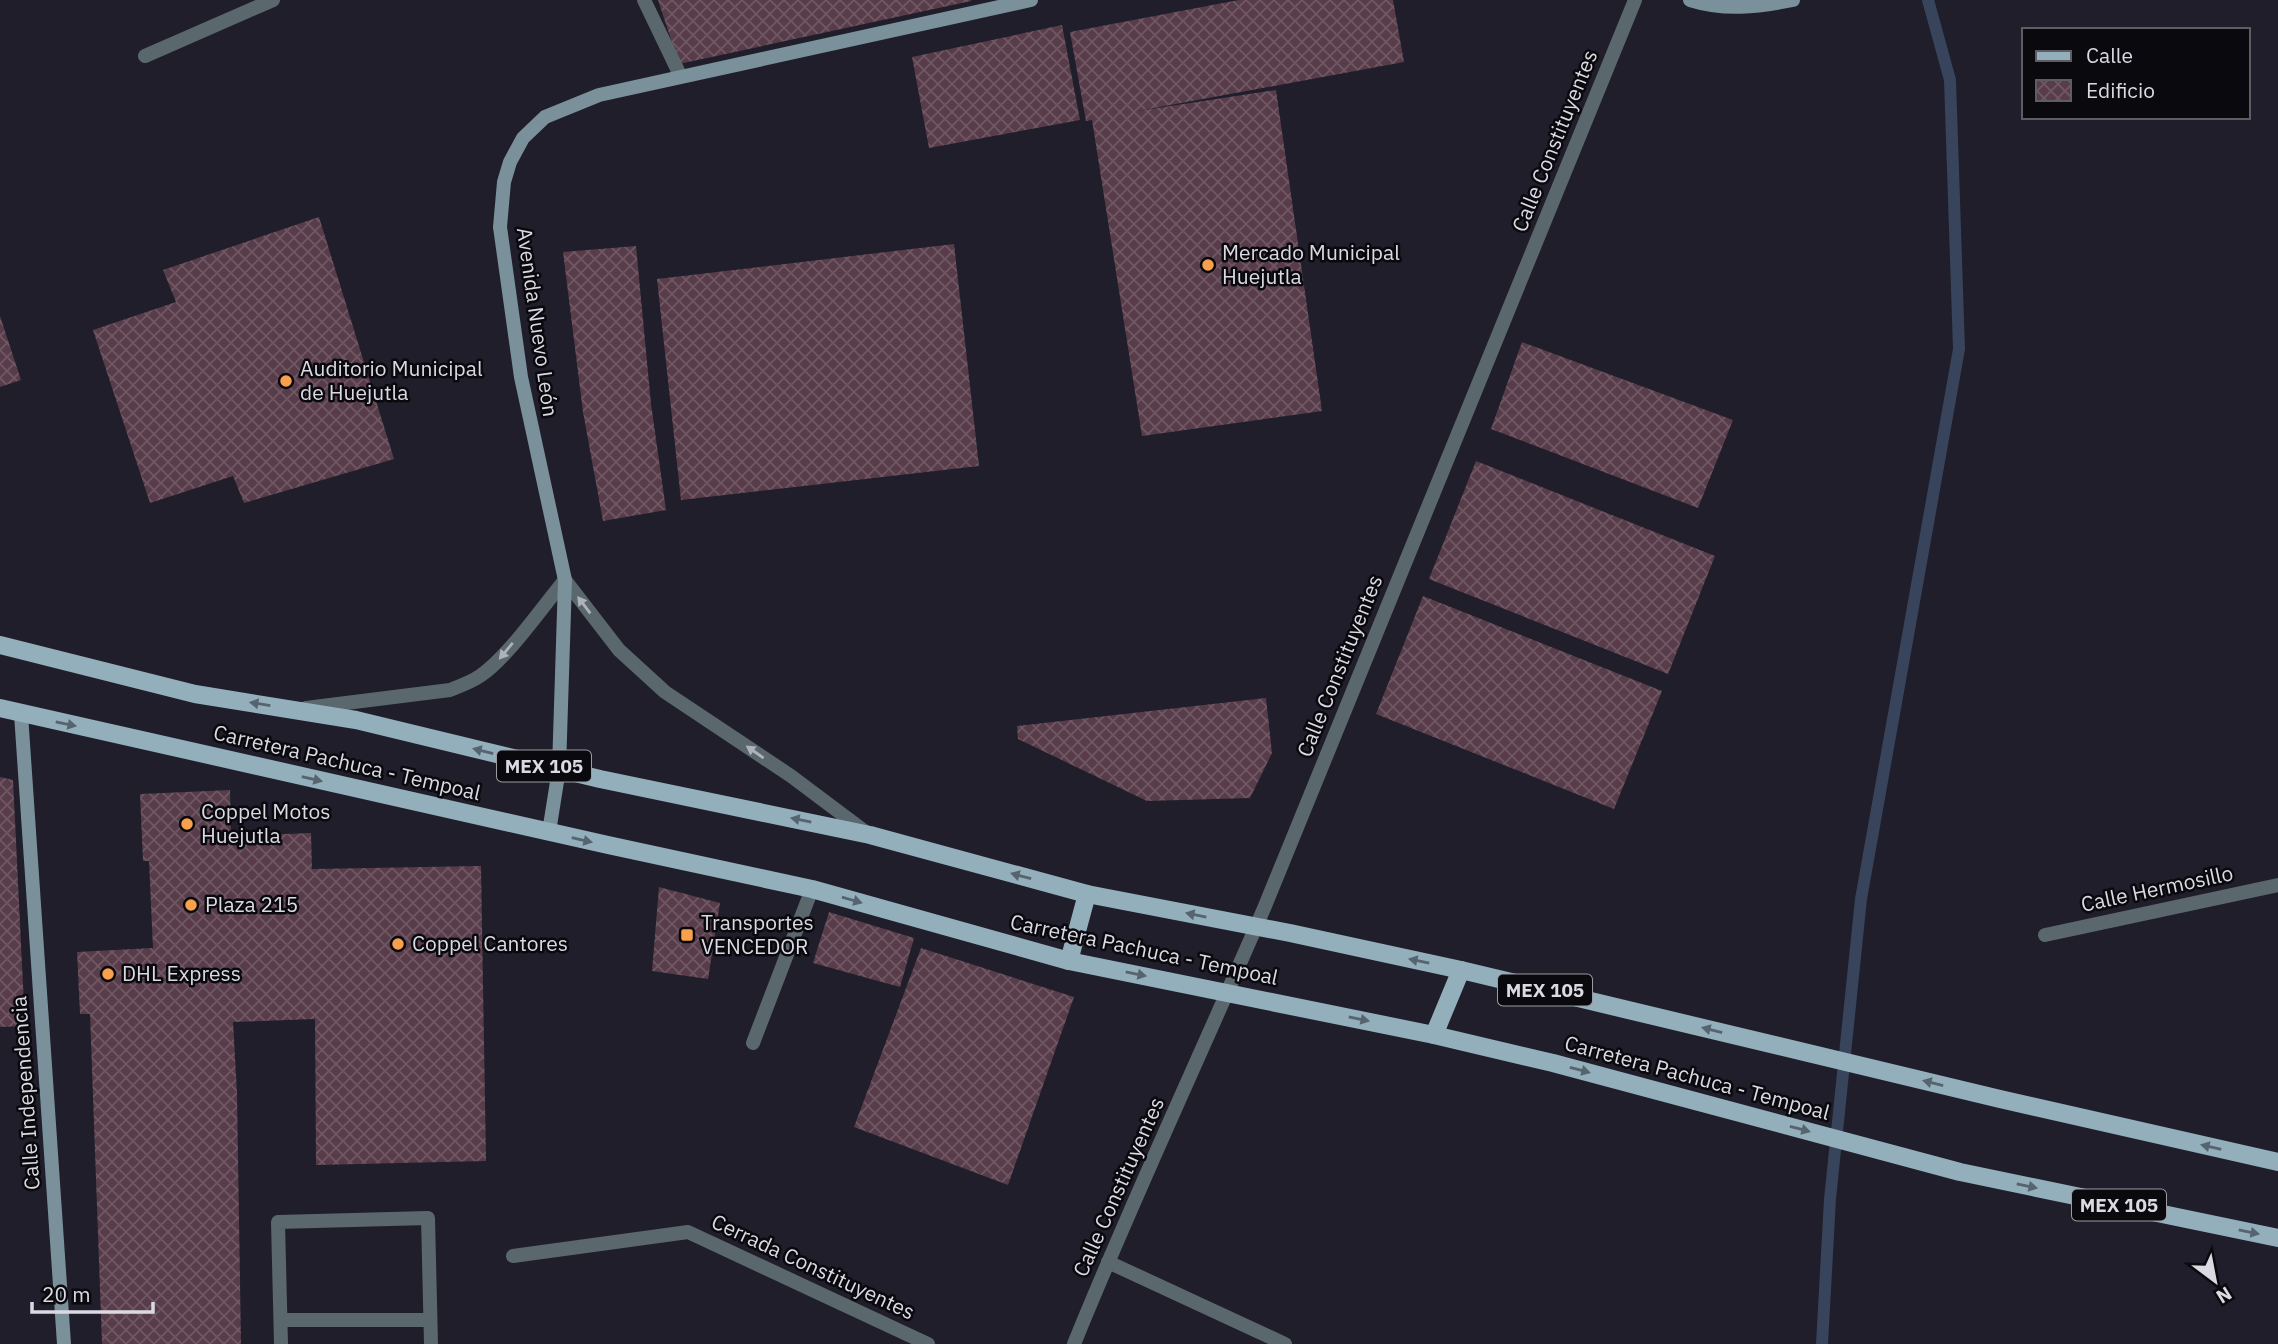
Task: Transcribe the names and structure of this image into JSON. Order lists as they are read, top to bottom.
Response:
{
  "streets": {
    "main road": ["Carretera Pachuca - Tempoal", "MEX 105"],
    "street": [
      "Calle Constituyentes",
      "Avenida Nuevo León",
      "Calle Hermosillo",
      "Calle Independencia",
      "Cerrada Constituyentes"
    ]
  },
  "crossings": [
    ["Avenida Nuevo León", "Carretera Pachuca - Tempoal"],
    ["Carretera Pachuca - Tempoal", "Calle Independencia"]
  ],
  "places": {
    "other": [
      "Mercado Municipal Huejutla",
      "Auditorio Municipal de Huejutla",
      "Coppel Motos Huejutla",
      "Plaza 215",
      "Coppel Cantores",
      "DHL Express"
    ],
    "transit": ["Transportes VENCEDOR"]
  },
  "legend": ["Calle", "Edificio"],
  "scale_bar": "20 m",
  "north": "bottom right"
}
